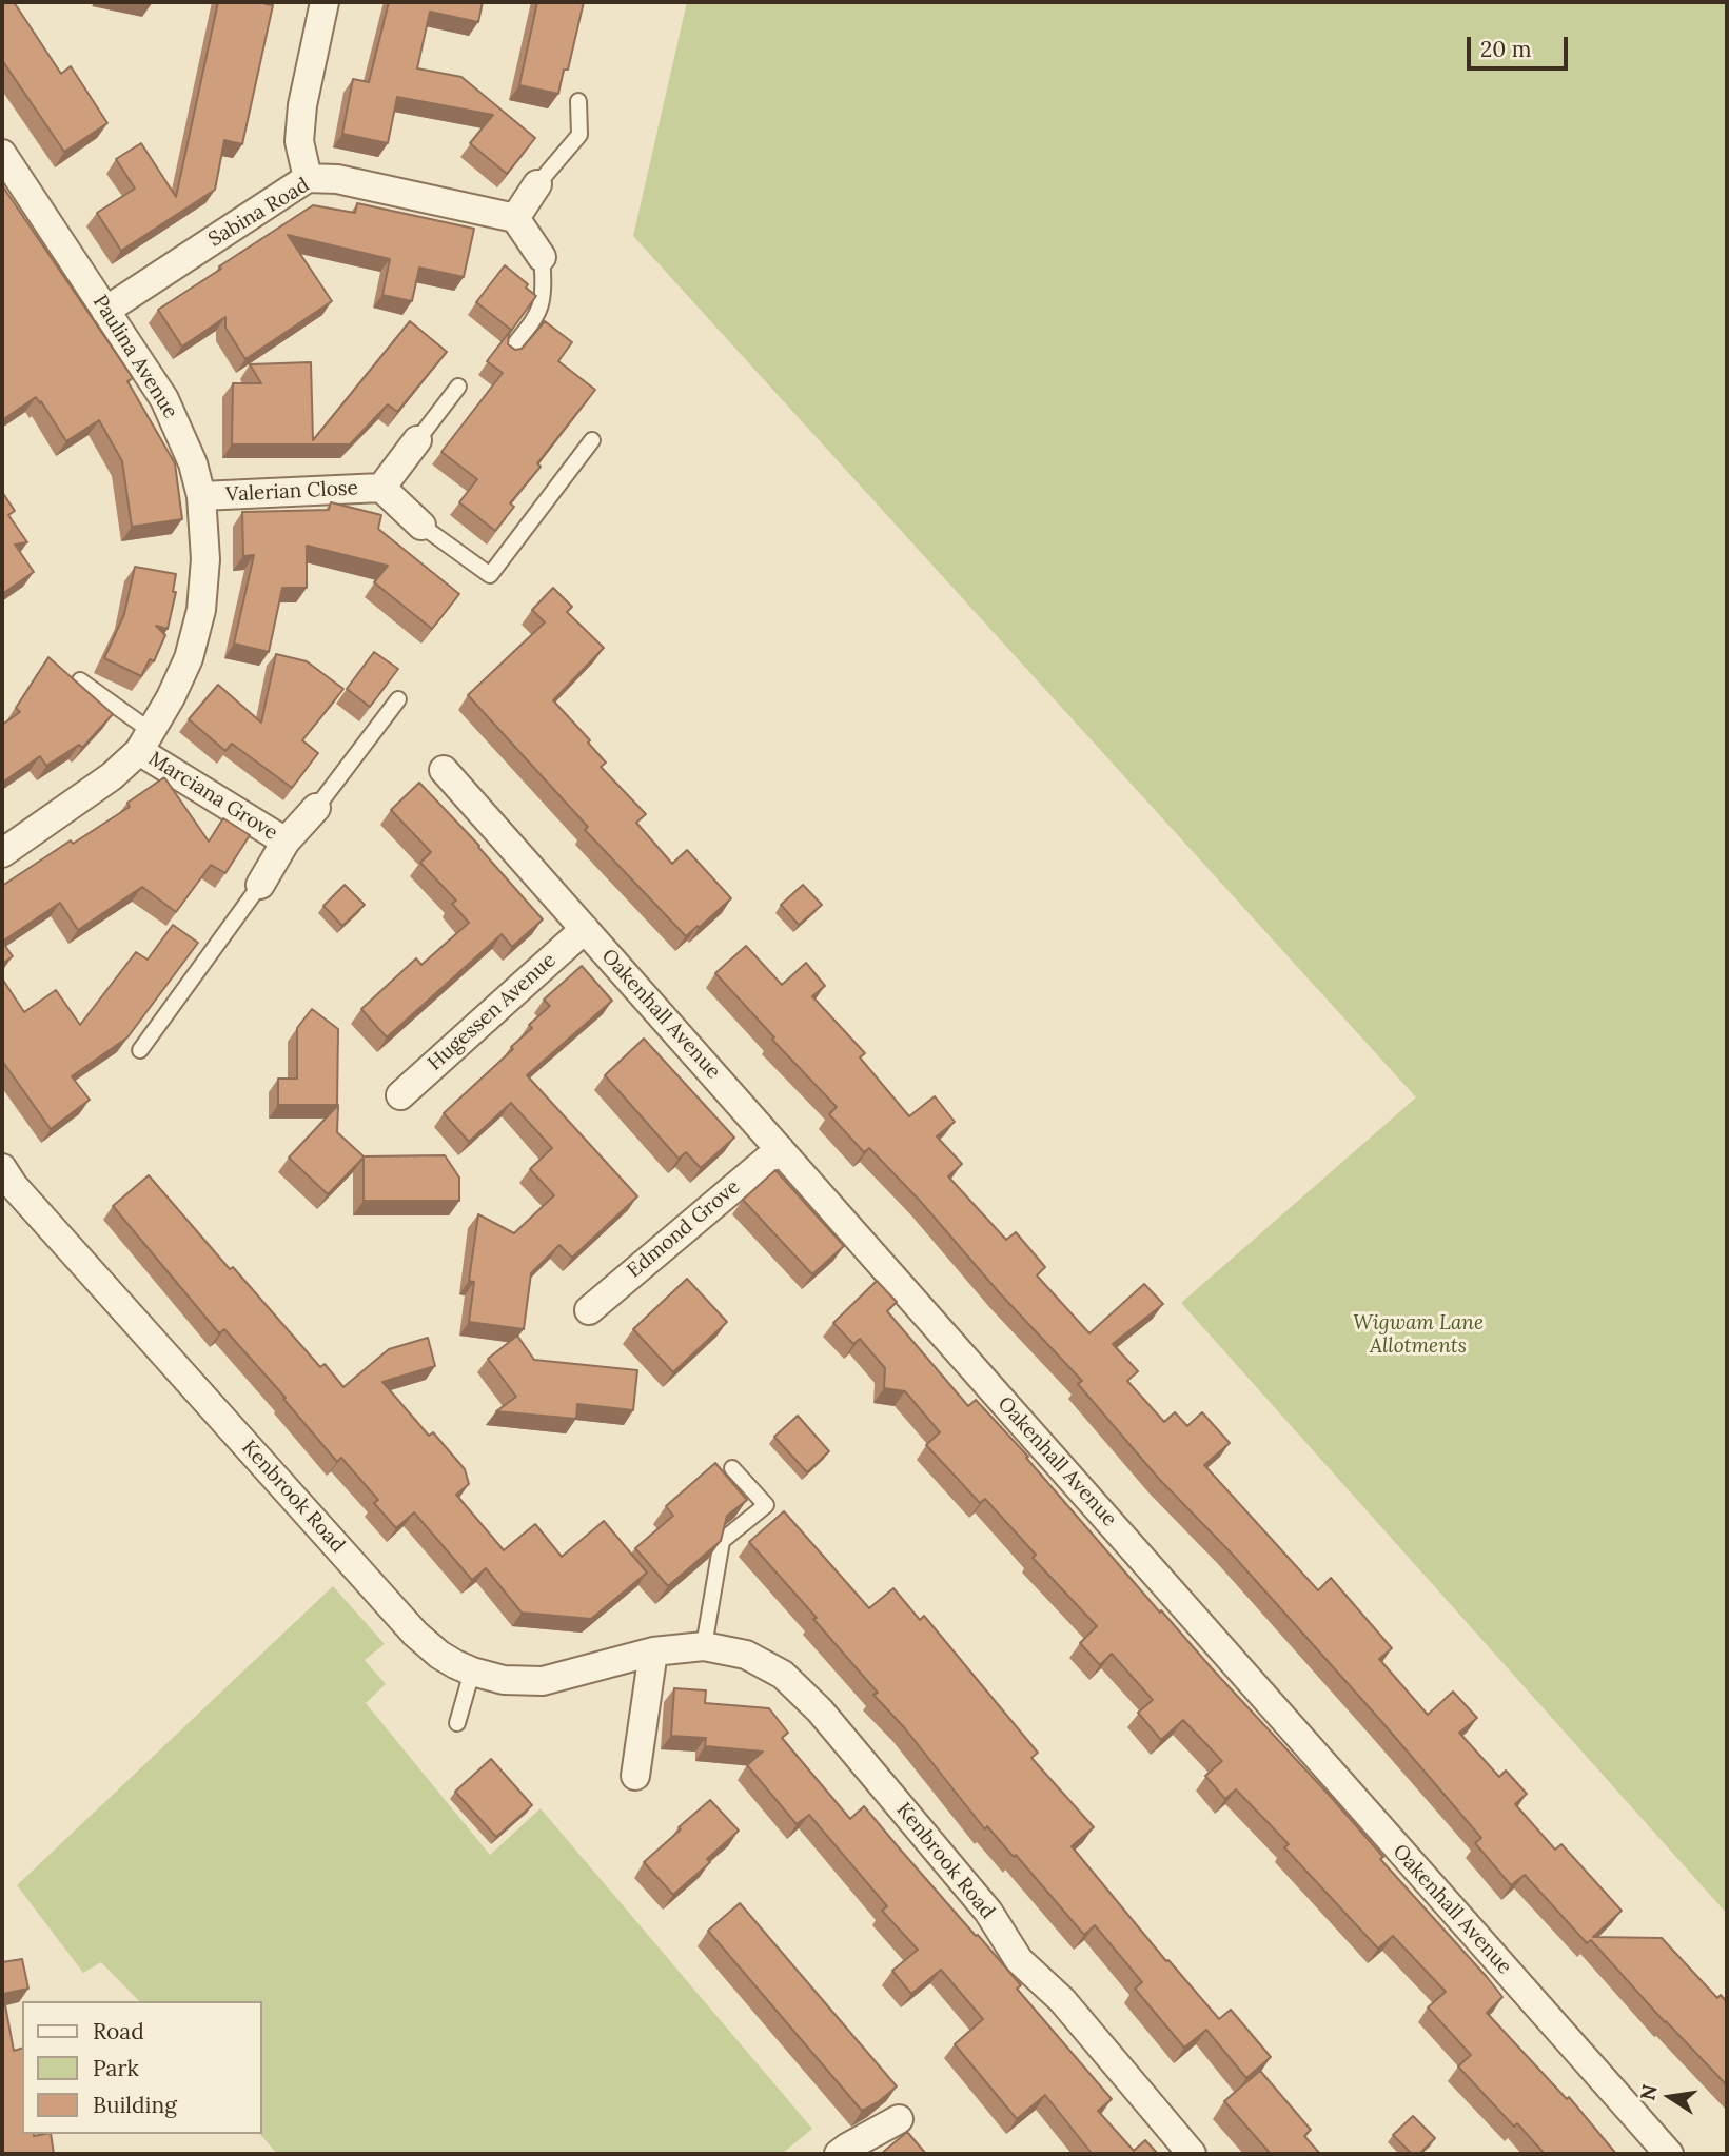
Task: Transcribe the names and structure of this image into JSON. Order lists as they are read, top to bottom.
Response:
{
  "streets": {
    "street": [
      "Sabina Road",
      "Paulina Avenue",
      "Valerian Close",
      "Marciana Grove",
      "Hugessen Avenue",
      "Oakenhall Avenue",
      "Edmond Grove",
      "Kenbrook Road"
    ]
  },
  "crossings": [
    ["Sabina Road", "Paulina Avenue"],
    ["Paulina Avenue", "Valerian Close"],
    ["Paulina Avenue", "Marciana Grove"],
    ["Hugessen Avenue", "Oakenhall Avenue"],
    ["Oakenhall Avenue", "Edmond Grove"]
  ],
  "parks": ["Wigwam Lane Allotments"],
  "legend": ["Road", "Park", "Building"],
  "scale_bar": "20 m",
  "north": "left"
}
